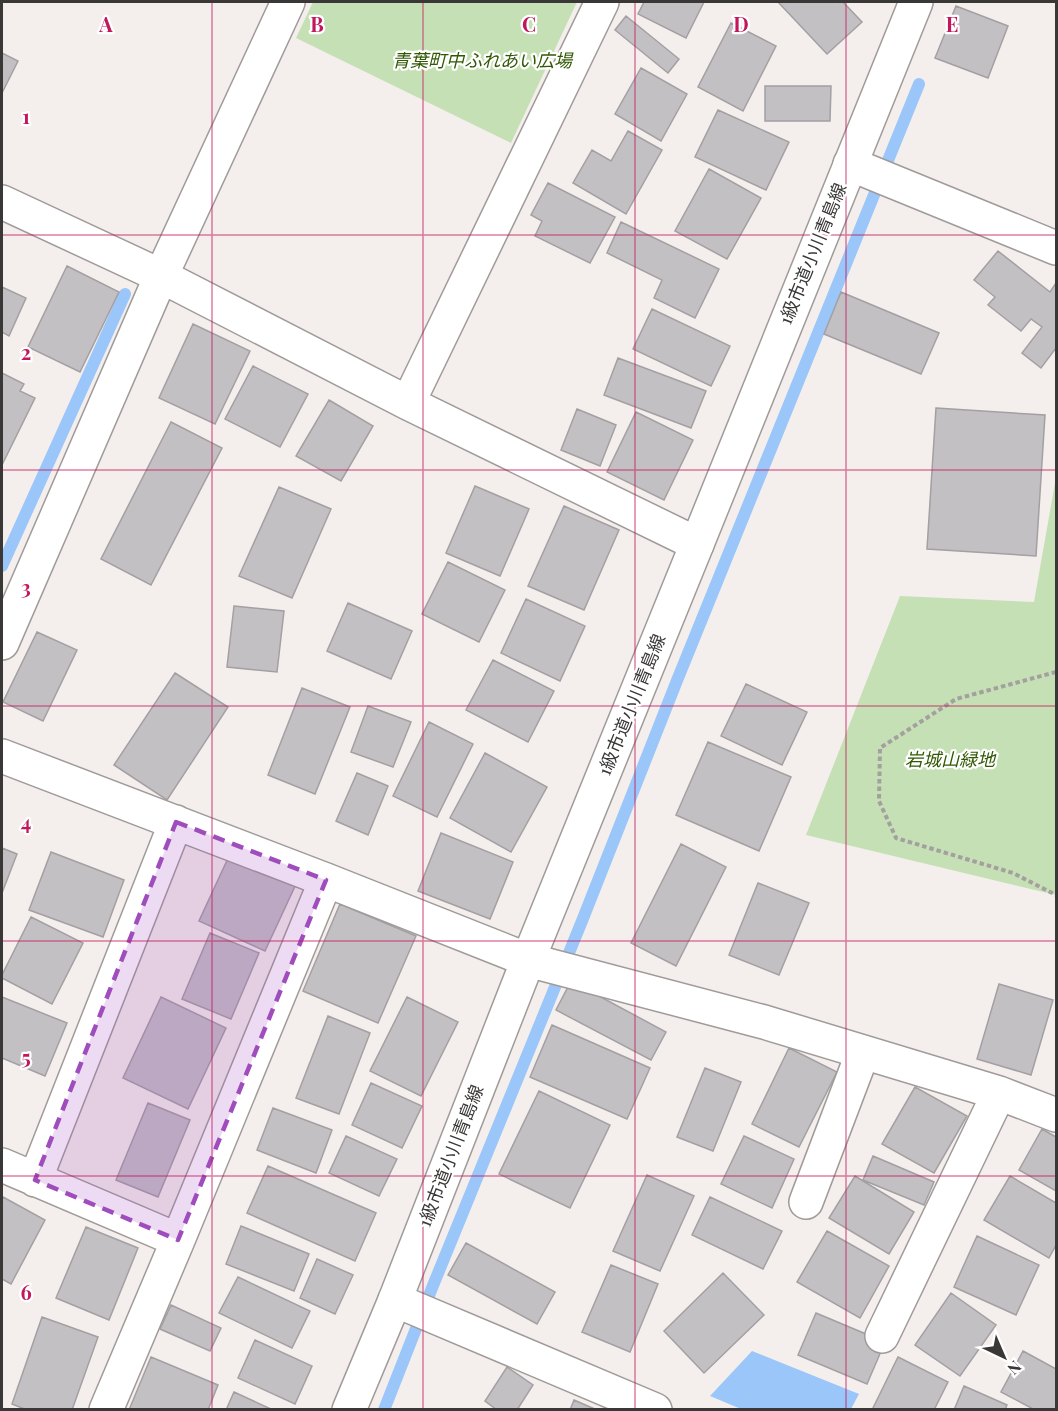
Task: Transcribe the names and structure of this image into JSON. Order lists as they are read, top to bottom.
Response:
{
  "streets": {
    "street": ["1級市道小川青島線"]
  },
  "parks": ["青葉町中ふれあい広場", "岩城山緑地"],
  "north": "bottom right",
  "grid": {
    "columns": [
      "A",
      "B",
      "C",
      "D",
      "E"
    ],
    "rows": [
      "1",
      "2",
      "3",
      "4",
      "5",
      "6"
    ]
  }
}
